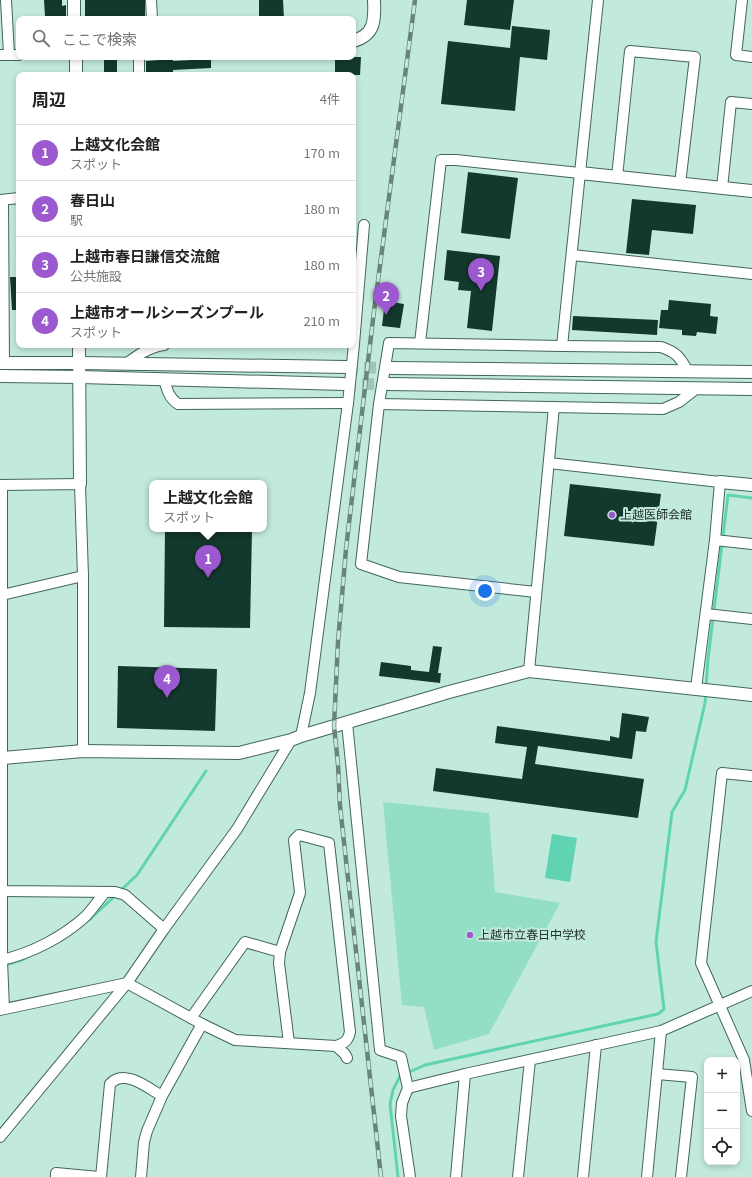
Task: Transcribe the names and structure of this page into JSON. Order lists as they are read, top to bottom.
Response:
{
  "places": ["上越医師会館", "上越市立春日中学校"],
  "page": {
    "search": "ここで検索",
    "heading": ["周辺", "4件"],
    "list": [
      {
        "mark": "1",
        "name": "上越文化会館",
        "note": "スポット",
        "value": "170 m"
      },
      {
        "mark": "2",
        "name": "春日山",
        "note": "駅",
        "value": "180 m"
      },
      {
        "mark": "3",
        "name": "上越市春日謙信交流館",
        "note": "公共施設",
        "value": "180 m"
      },
      {
        "mark": "4",
        "name": "上越市オールシーズンプール",
        "note": "スポット",
        "value": "210 m"
      }
    ],
    "pins": [
      "3",
      "2",
      "1",
      "4"
    ],
    "popup": ["上越文化会館", "スポット"],
    "map_buttons": ["+", "−"]
  }
}
